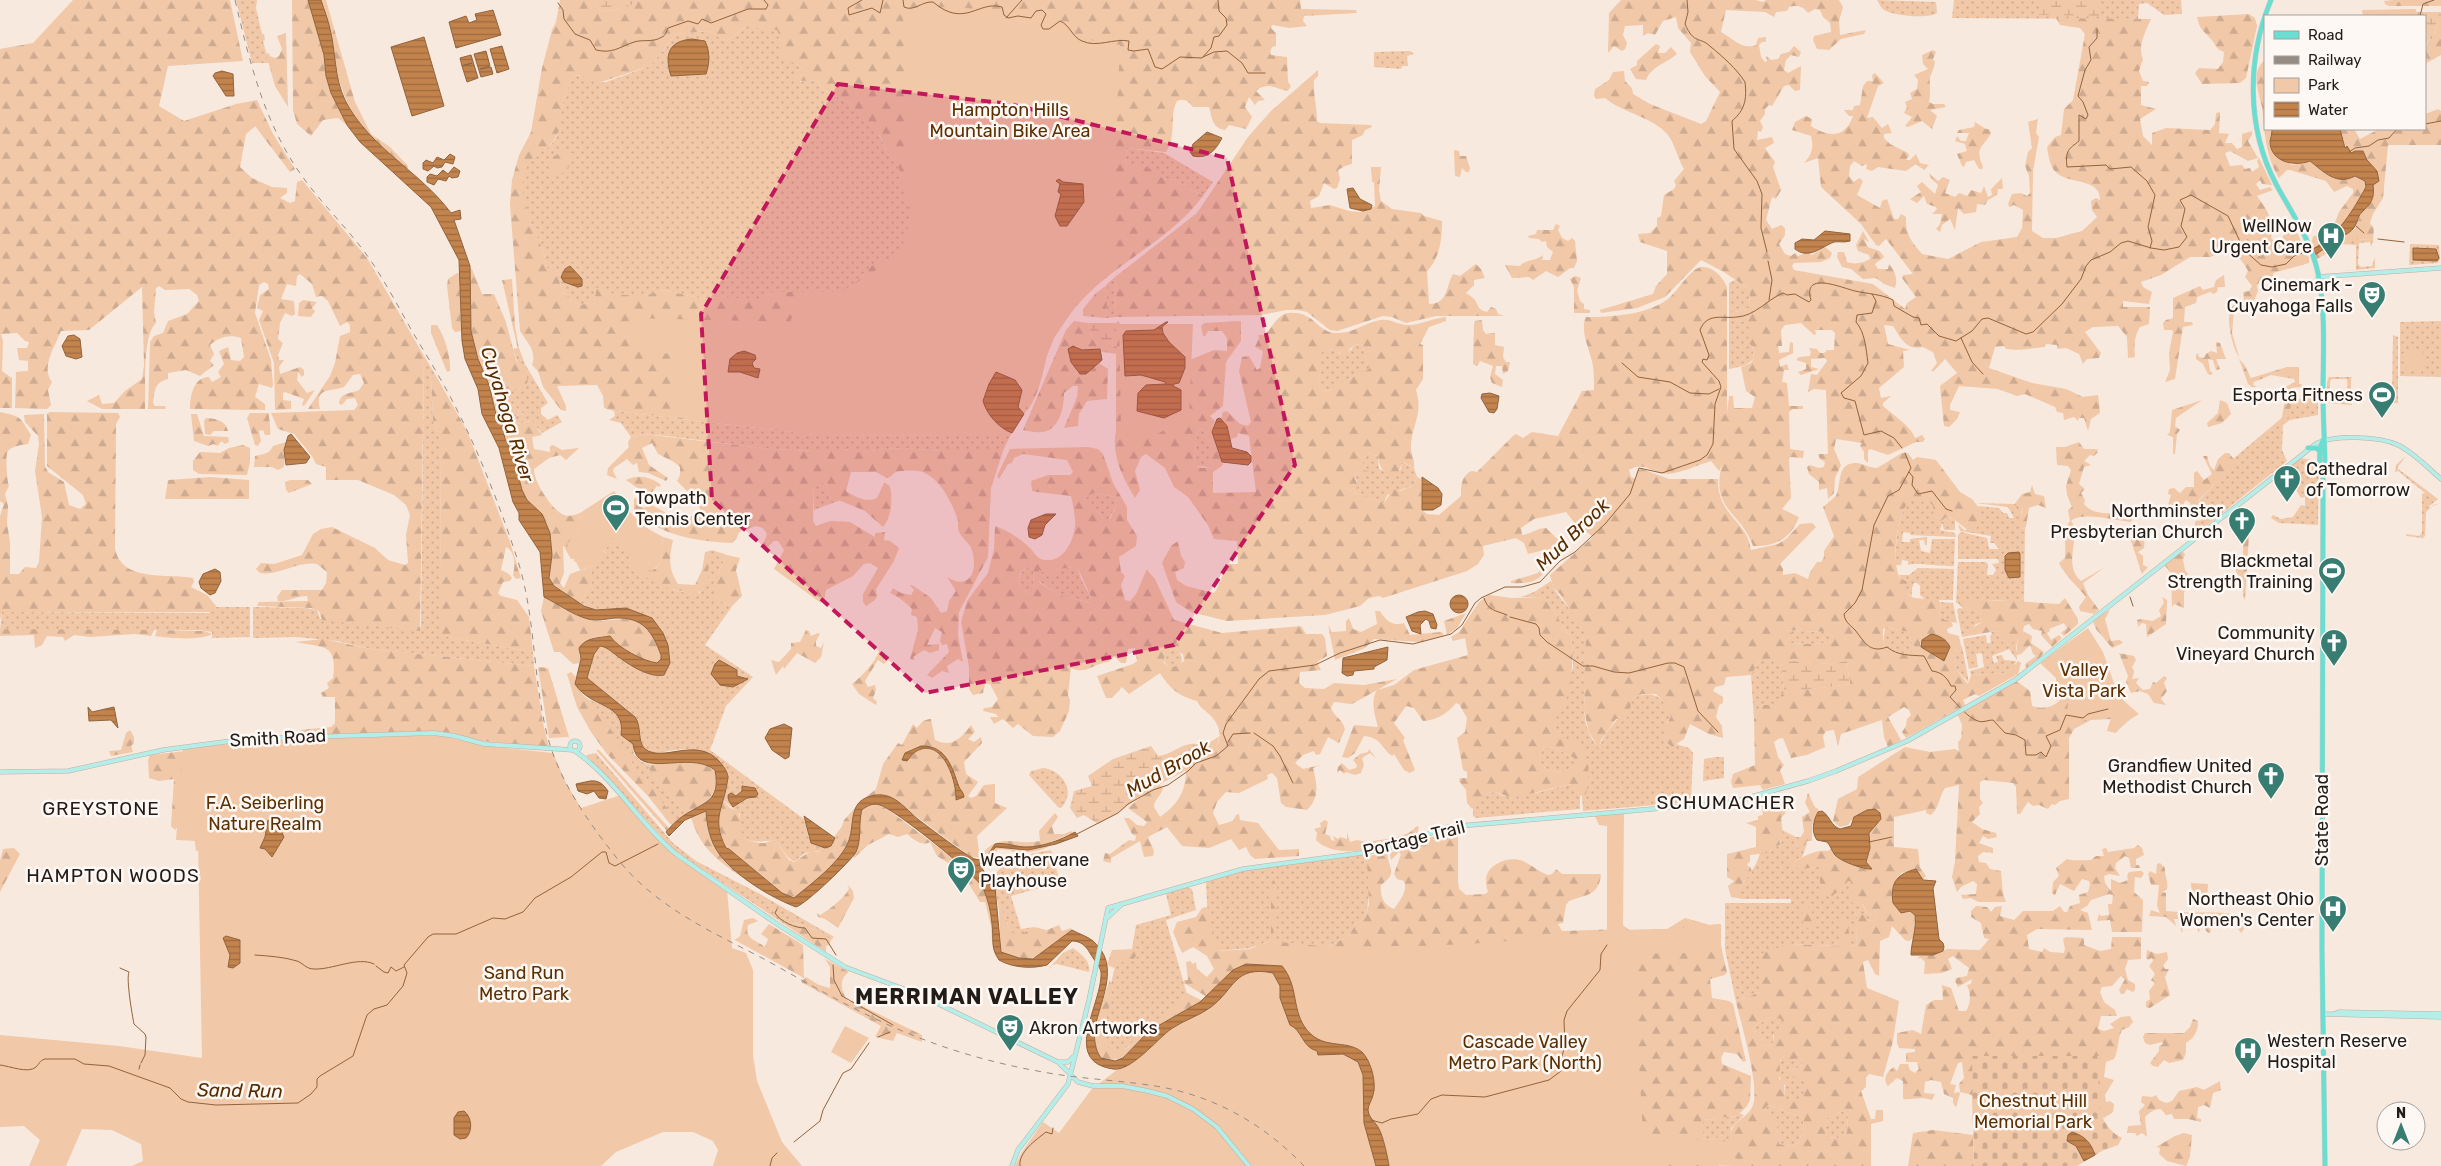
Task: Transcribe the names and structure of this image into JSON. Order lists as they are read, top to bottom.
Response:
{
  "streets": {
    "main road": ["Smith Road", "State Road", "Portage Trail"]
  },
  "crossings": [
    ["State Road", "Portage Trail"]
  ],
  "districts": [
    "SCHUMACHER",
    "GREYSTONE",
    "HAMPTON WOODS",
    "MERRIMAN VALLEY"
  ],
  "water": ["Cuyahoga River", "Mud Brook", "Sand Run"],
  "parks": [
    "Hampton Hills Mountain Bike Area",
    "Valley Vista Park",
    "F.A. Seiberling Nature Realm",
    "Sand Run Metro Park",
    "Cascade Valley Metro Park (North)",
    "Chestnut Hill Memorial Park"
  ],
  "places": {
    "hospital": ["WellNow Urgent Care", "Northeast Ohio Women's Center", "Western Reserve Hospital"],
    "theatre": ["Cinemark - Cuyahoga Falls", "Weathervane Playhouse", "Akron Artworks"],
    "sports": ["Esporta Fitness", "Towpath Tennis Center", "Blackmetal Strength Training"],
    "church": [
      "Cathedral of Tomorrow",
      "Northminster Presbyterian Church",
      "Community Vineyard Church",
      "Grandfiew United Methodist Church"
    ]
  },
  "legend": [
    "Road",
    "Railway",
    "Park",
    "Water"
  ],
  "north": "top"
}
